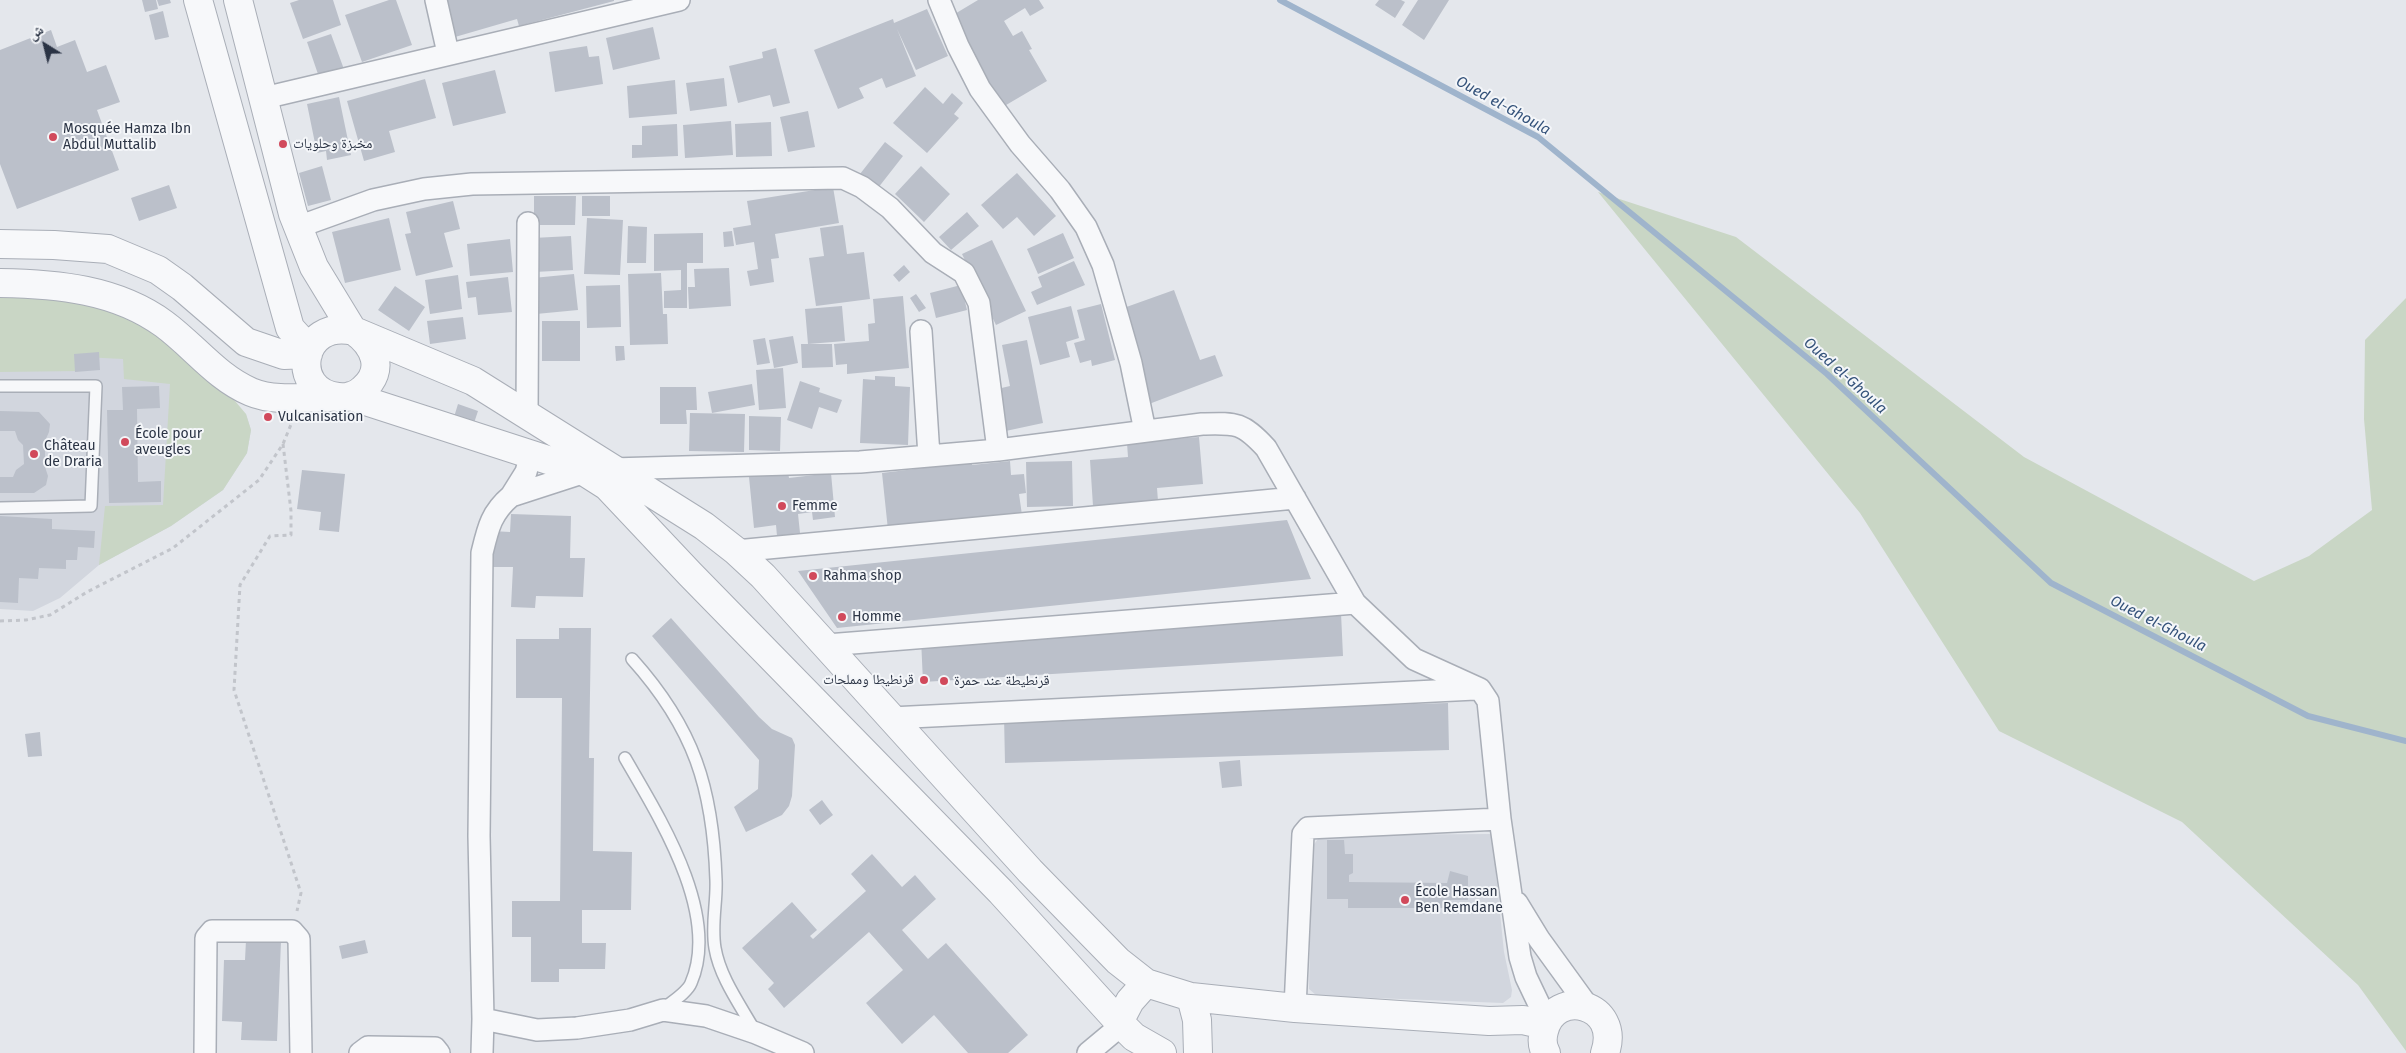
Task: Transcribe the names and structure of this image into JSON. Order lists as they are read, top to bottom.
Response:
{
  "water": ["Oued el-Ghoula"],
  "places": [
    "Mosquée Hamza Ibn Abdul Muttalib",
    "مخبزة وحلويات",
    "Vulcanisation",
    "École pour aveugles",
    "Château de Draria",
    "Femme",
    "Rahma shop",
    "Homme",
    "قرنطيطا ومملحات",
    "قرنطيطة عند حمرة",
    "École Hassan Ben Remdane"
  ],
  "north": "top left"
}
